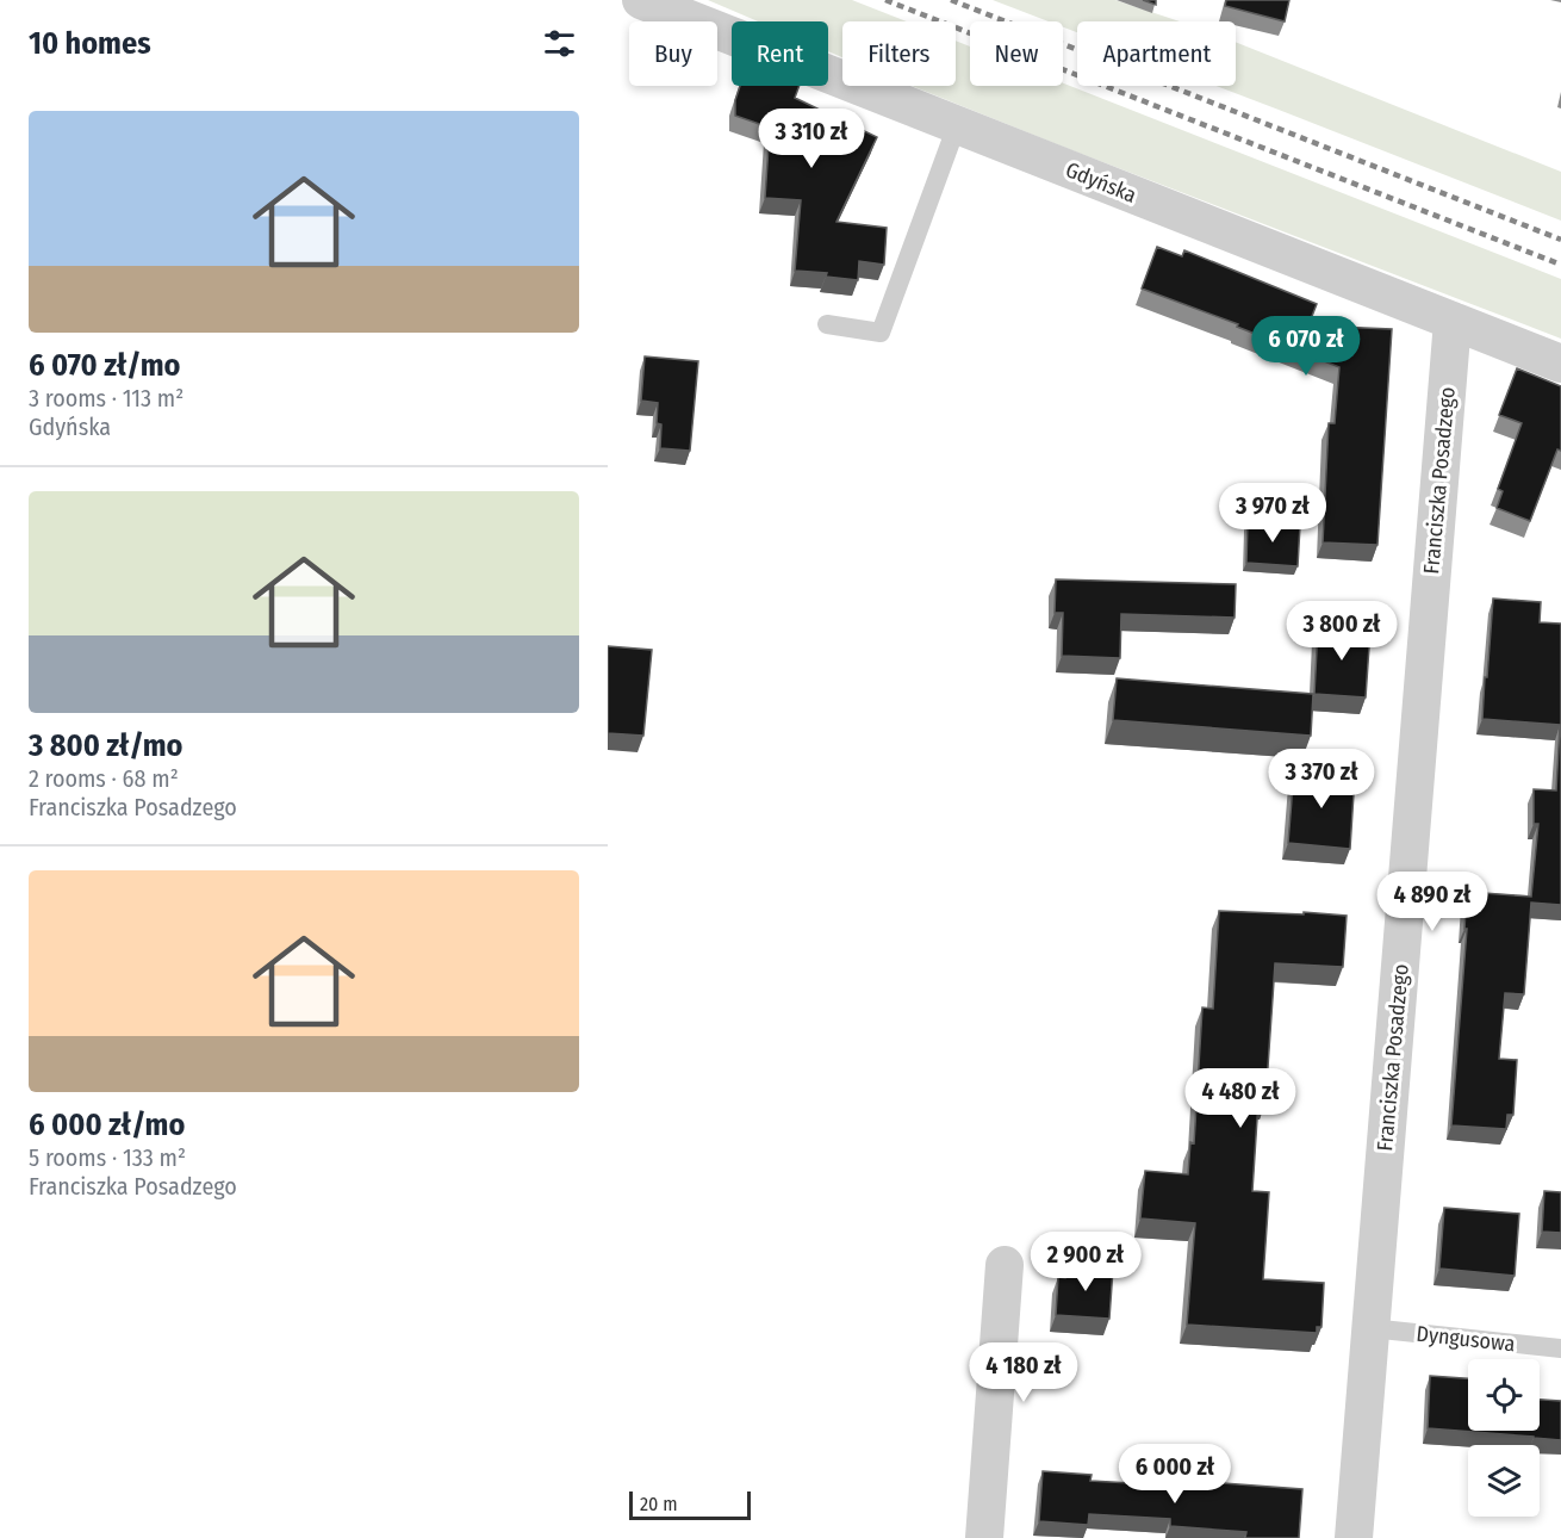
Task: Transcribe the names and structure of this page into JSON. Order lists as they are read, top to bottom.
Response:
{
  "streets": {
    "street": ["Gdyńska", "Franciszka Posadzego"],
    "lane": ["Dyngusowa"]
  },
  "crossings": [
    ["Gdyńska", "Franciszka Posadzego"],
    ["Franciszka Posadzego", "Dyngusowa"]
  ],
  "scale_bar": "20 m",
  "page": {
    "heading": "10 homes",
    "chip": [
      "Buy",
      "Rent",
      "Filters",
      "New",
      "Apartment"
    ],
    "list": [
      {
        "name": "6 070 zł/mo",
        "note": "3 rooms · 113 m² · Gdyńska"
      },
      {
        "name": "3 800 zł/mo",
        "note": "2 rooms · 68 m² · Franciszka Posadzego"
      },
      {
        "name": "6 000 zł/mo",
        "note": "5 rooms · 133 m² · Franciszka Posadzego"
      }
    ],
    "price": [
      "3 310 zł",
      "6 070 zł",
      "3 970 zł",
      "3 800 zł",
      "3 370 zł",
      "4 890 zł",
      "4 480 zł",
      "2 900 zł",
      "4 180 zł",
      "6 000 zł"
    ],
    "scale": "20 m"
  }
}
